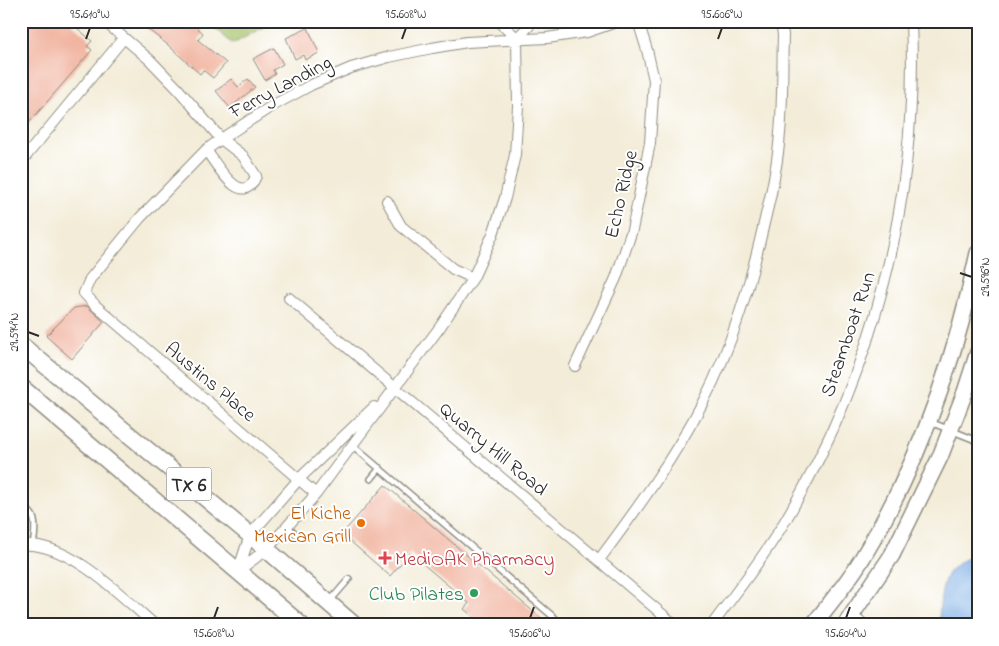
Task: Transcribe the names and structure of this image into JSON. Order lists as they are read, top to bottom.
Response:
{
  "streets": {
    "main road": ["TX 6"],
    "street": [
      "Ferry Landing",
      "Echo Ridge",
      "Steamboat Run",
      "Austins Place",
      "Quarry Hill Road"
    ]
  },
  "crossings": [
    ["Ferry Landing", "Austins Place"]
  ],
  "places": {
    "other": ["El Kiche Mexican Grill", "Club Pilates"],
    "health": ["MediOAK Pharmacy"]
  },
  "coordinates": [
    "95.610°W",
    "95.608°W",
    "95.606°W",
    "29.596°N",
    "29.594°N",
    "95.604°W"
  ]
}
